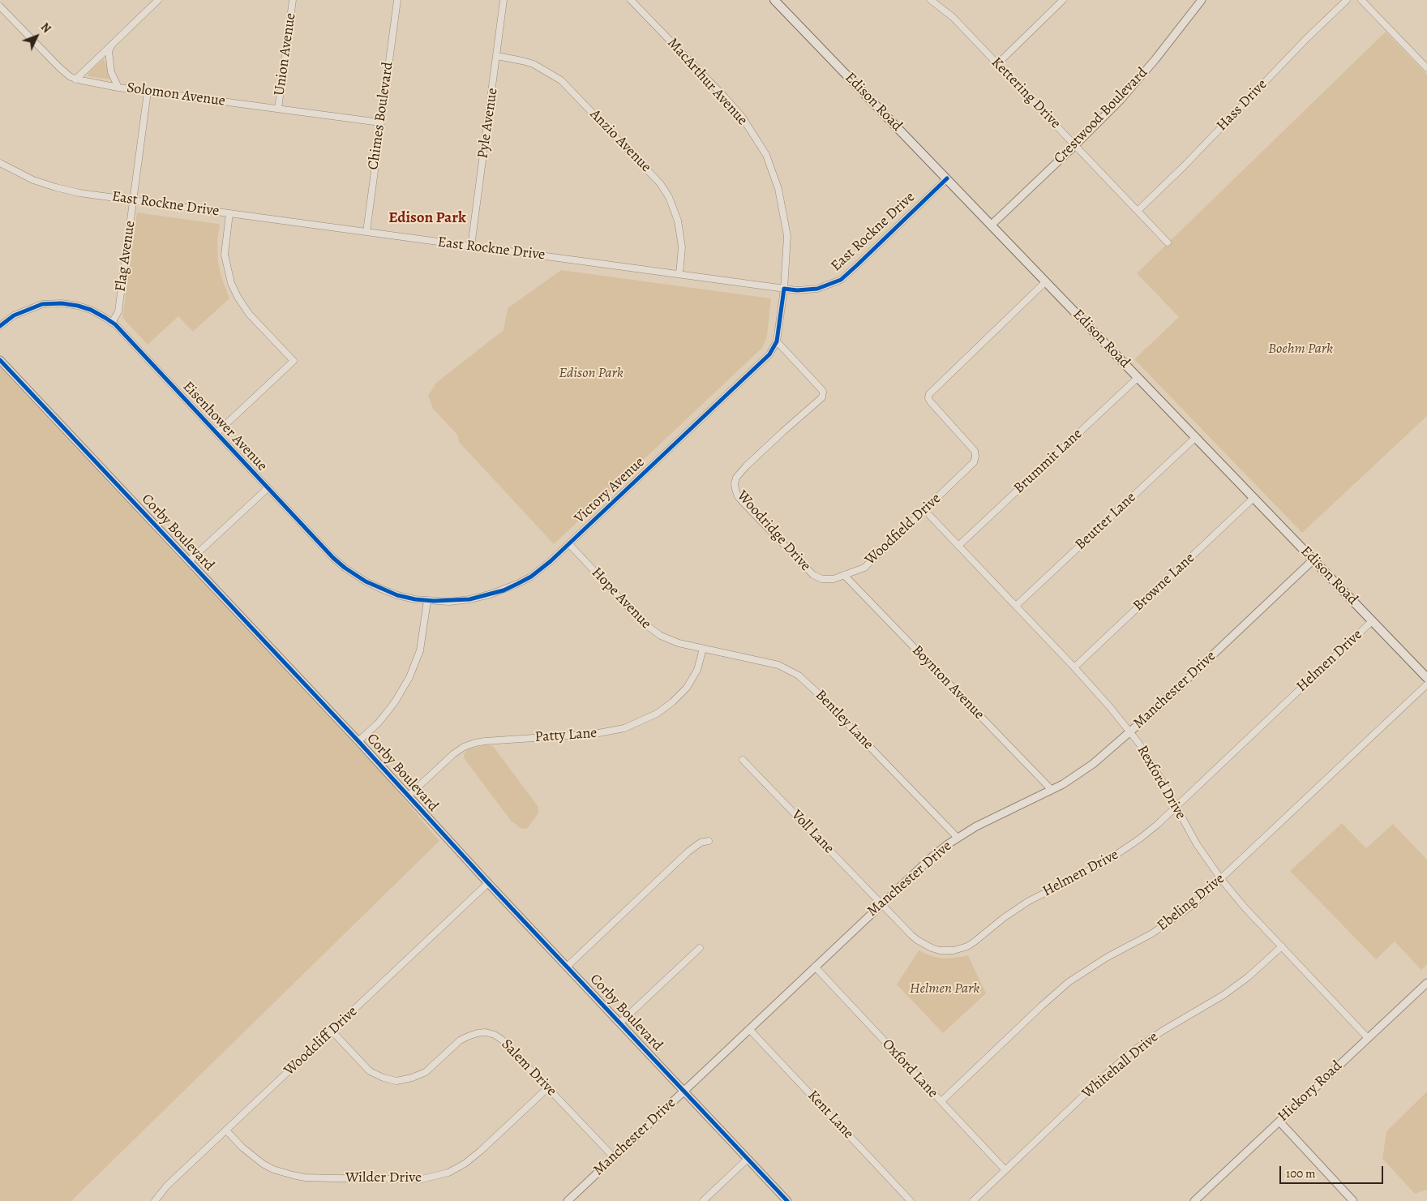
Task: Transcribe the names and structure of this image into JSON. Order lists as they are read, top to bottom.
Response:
{
  "streets": {
    "main road": ["Edison Road"],
    "street": [
      "Union Avenue",
      "MacArthur Avenue",
      "Kettering Drive",
      "Solomon Avenue",
      "Hass Drive",
      "Chimes Boulevard",
      "Crestwood Boulevard",
      "Pyle Avenue",
      "Anzio Avenue",
      "East Rockne Drive",
      "Flag Avenue",
      "Eisenhower Avenue",
      "Brummit Lane",
      "Victory Avenue",
      "Beutter Lane",
      "Woodfield Drive",
      "Woodridge Drive",
      "Corby Boulevard",
      "Browne Lane",
      "Hope Avenue",
      "Helmen Drive",
      "Boynton Avenue",
      "Manchester Drive",
      "Bentley Lane",
      "Patty Lane",
      "Rexford Drive",
      "Voll Lane",
      "Ebeling Drive",
      "Woodcliff Drive",
      "Whitehall Drive",
      "Salem Drive",
      "Oxford Lane",
      "Hickory Road",
      "Kent Lane",
      "Wilder Drive"
    ]
  },
  "crossings": [
    ["Union Avenue", "Solomon Avenue"],
    ["MacArthur Avenue", "East Rockne Drive"],
    ["MacArthur Avenue", "Victory Avenue"],
    ["MacArthur Avenue", "Woodridge Drive"],
    ["Kettering Drive", "Hass Drive"],
    ["Kettering Drive", "Crestwood Boulevard"],
    ["Solomon Avenue", "Chimes Boulevard"],
    ["Solomon Avenue", "Flag Avenue"],
    ["Edison Road", "Crestwood Boulevard"],
    ["Edison Road", "East Rockne Drive"],
    ["Edison Road", "Brummit Lane"],
    ["Edison Road", "Beutter Lane"],
    ["Edison Road", "Woodfield Drive"],
    ["Edison Road", "Browne Lane"],
    ["Edison Road", "Helmen Drive"],
    ["Edison Road", "Manchester Drive"],
    ["Chimes Boulevard", "East Rockne Drive"],
    ["Pyle Avenue", "Anzio Avenue"],
    ["Pyle Avenue", "East Rockne Drive"],
    ["Anzio Avenue", "East Rockne Drive"],
    ["East Rockne Drive", "Flag Avenue"],
    ["Flag Avenue", "Eisenhower Avenue"],
    ["Eisenhower Avenue", "Victory Avenue"],
    ["Brummit Lane", "Rexford Drive"],
    ["Victory Avenue", "Woodridge Drive"],
    ["Victory Avenue", "Hope Avenue"],
    ["Beutter Lane", "Rexford Drive"],
    ["Woodfield Drive", "Woodridge Drive"],
    ["Woodfield Drive", "Boynton Avenue"],
    ["Corby Boulevard", "Manchester Drive"],
    ["Corby Boulevard", "Patty Lane"],
    ["Corby Boulevard", "Woodcliff Drive"],
    ["Browne Lane", "Rexford Drive"],
    ["Hope Avenue", "Bentley Lane"],
    ["Hope Avenue", "Patty Lane"],
    ["Helmen Drive", "Manchester Drive"],
    ["Helmen Drive", "Rexford Drive"],
    ["Helmen Drive", "Voll Lane"],
    ["Boynton Avenue", "Manchester Drive"],
    ["Manchester Drive", "Bentley Lane"],
    ["Manchester Drive", "Rexford Drive"],
    ["Manchester Drive", "Voll Lane"],
    ["Manchester Drive", "Salem Drive"],
    ["Manchester Drive", "Oxford Lane"],
    ["Manchester Drive", "Kent Lane"],
    ["Bentley Lane", "Patty Lane"],
    ["Rexford Drive", "Ebeling Drive"],
    ["Rexford Drive", "Whitehall Drive"],
    ["Rexford Drive", "Hickory Road"],
    ["Ebeling Drive", "Oxford Lane"],
    ["Woodcliff Drive", "Salem Drive"],
    ["Woodcliff Drive", "Wilder Drive"],
    ["Whitehall Drive", "Oxford Lane"],
    ["Salem Drive", "Wilder Drive"]
  ],
  "districts": ["Edison Park"],
  "parks": ["Boehm Park", "Edison Park", "Helmen Park"],
  "scale_bar": "100 m",
  "north": "top right"
}
